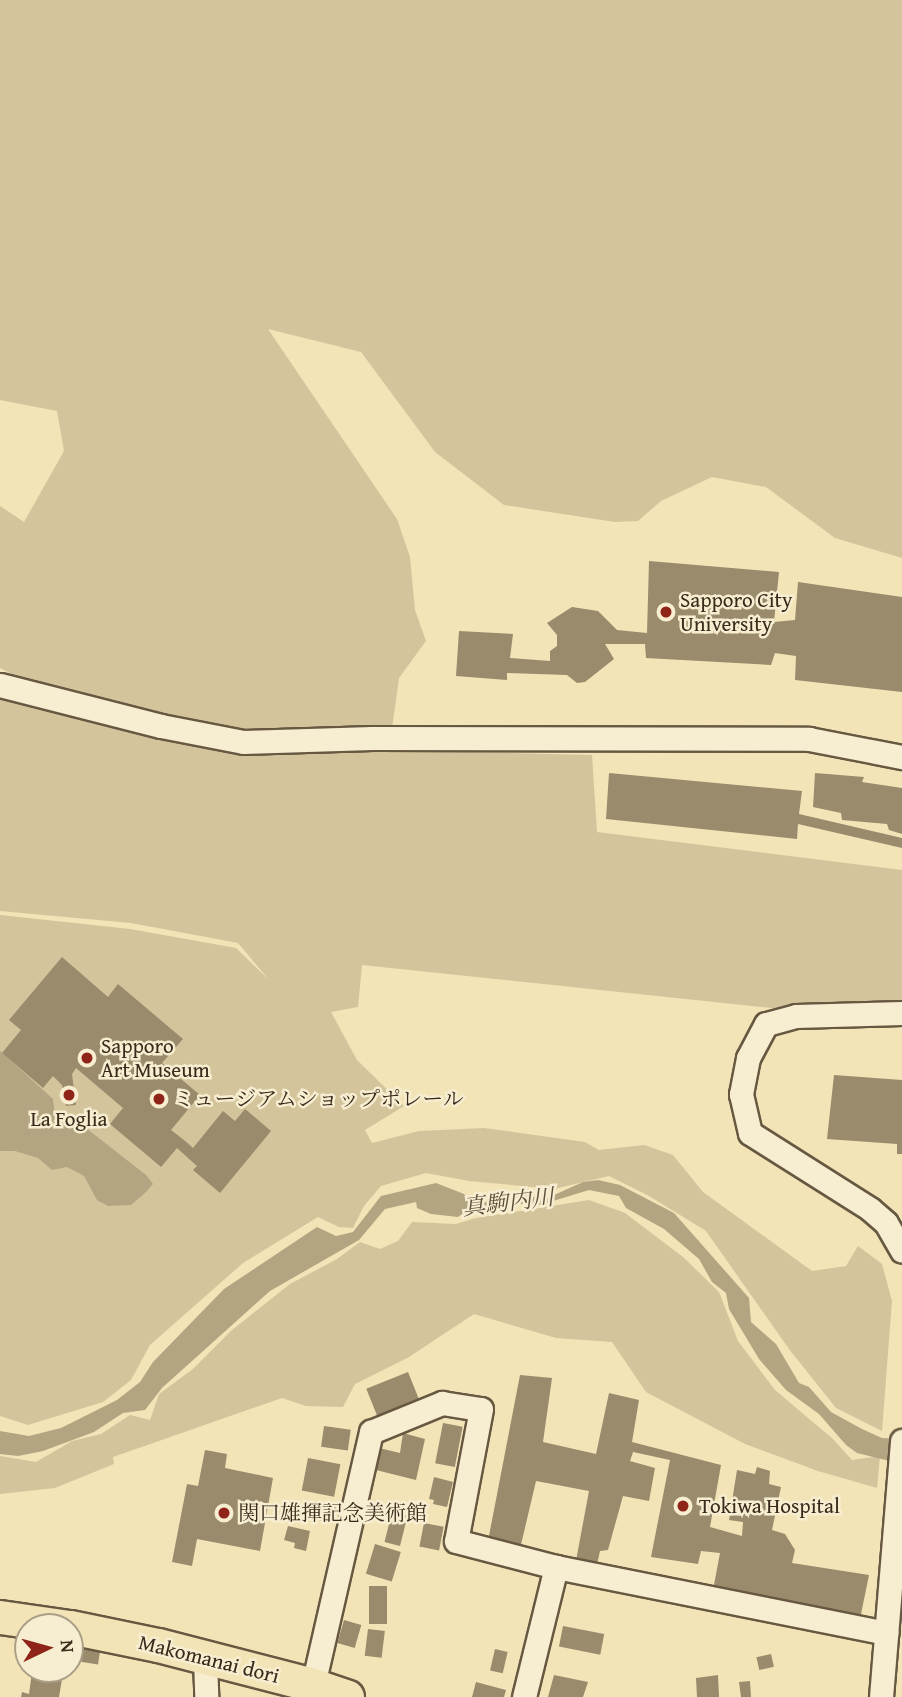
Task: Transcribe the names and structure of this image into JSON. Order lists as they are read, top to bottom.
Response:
{
  "streets": {
    "highway": ["Makomanai dori"]
  },
  "water": ["真駒内川"],
  "places": [
    "Sapporo City University",
    "Sapporo Art Museum",
    "La Foglia",
    "ミュージアムショップポレール",
    "Tokiwa Hospital",
    "関口雄揮記念美術館"
  ],
  "north": "right"
}
